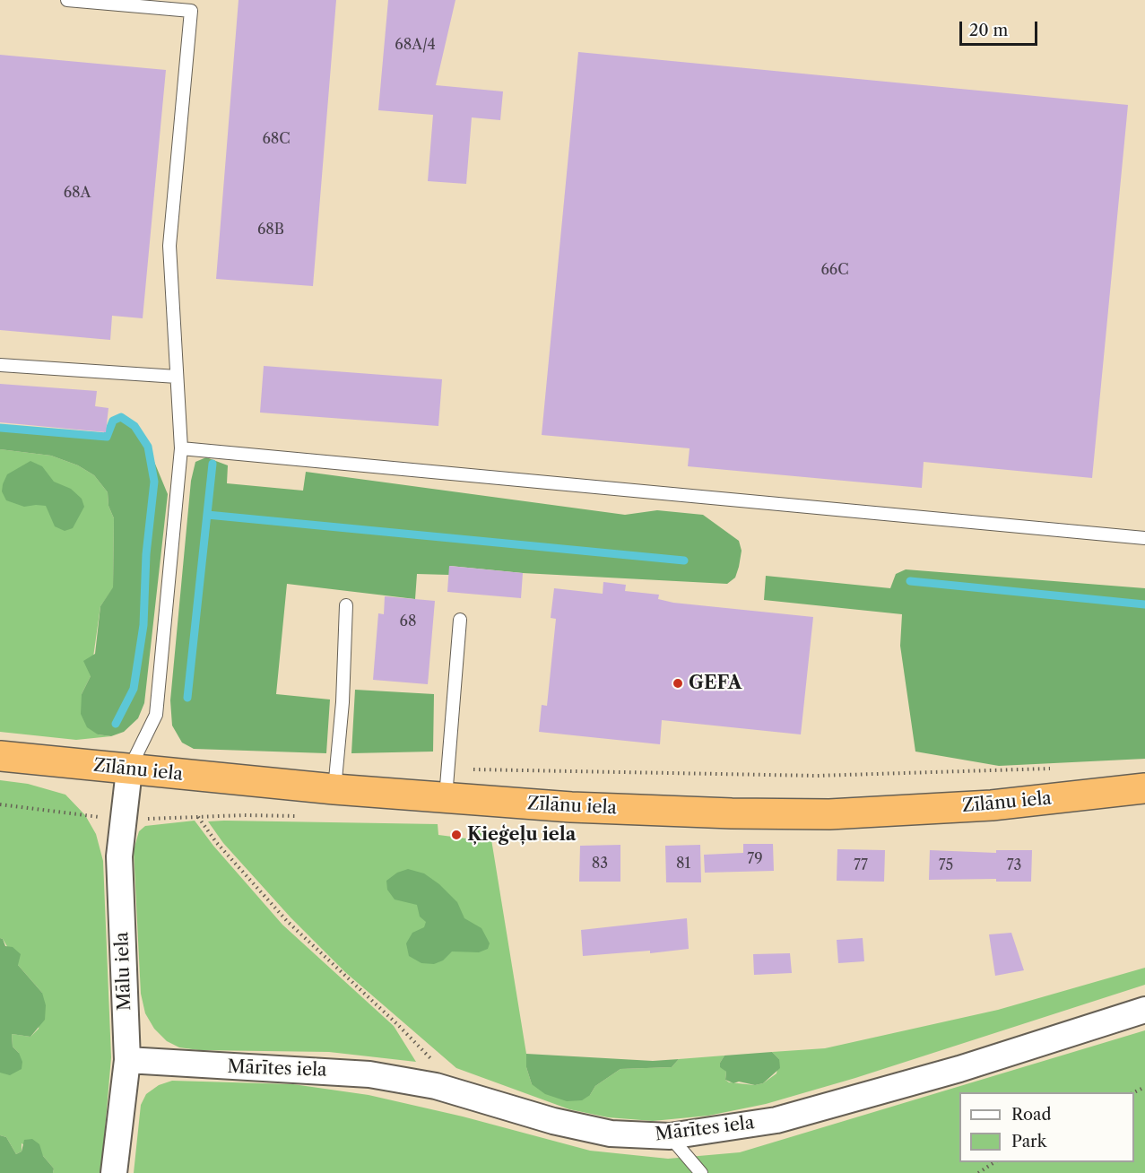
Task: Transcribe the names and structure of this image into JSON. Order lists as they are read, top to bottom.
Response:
{
  "streets": {
    "highway": ["Zīlānu iela"],
    "street": ["Mālu iela", "Mārītes iela"]
  },
  "crossings": [
    ["Zīlānu iela", "Mālu iela"],
    ["Mālu iela", "Mārītes iela"]
  ],
  "places": ["GEFA", "Ķieģeļu iela"],
  "house_numbers": [
    "68A/4",
    "68C",
    "68A",
    "68B",
    "66C",
    "68",
    "79",
    "83",
    "81",
    "77",
    "75",
    "73"
  ],
  "legend": ["Road", "Park"],
  "scale_bar": "20 m"
}
